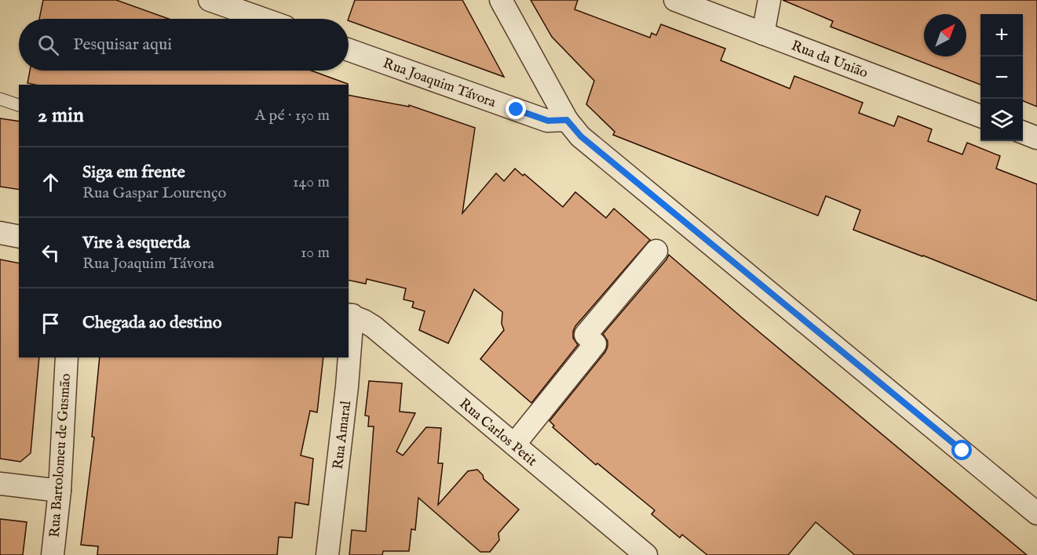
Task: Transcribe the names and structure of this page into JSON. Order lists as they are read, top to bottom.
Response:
{
  "streets": {
    "street": [
      "Rua da União",
      "Rua Joaquim Távora",
      "Rua Carlos Petit",
      "Rua Amaral",
      "Rua Bartolomeu de Gusmão"
    ]
  },
  "crossings": [
    ["Rua Carlos Petit", "Rua Amaral"]
  ],
  "north": "top right",
  "page": {
    "map_buttons": ["+", "−"],
    "search": "Pesquisar aqui",
    "heading": ["2 min", "A pé · 150 m"],
    "list": [
      ["Siga em frente", "Rua Gaspar Lourenço", "140 m"],
      ["Vire à esquerda", "Rua Joaquim Távora", "10 m"],
      "Chegada ao destino"
    ]
  }
}
